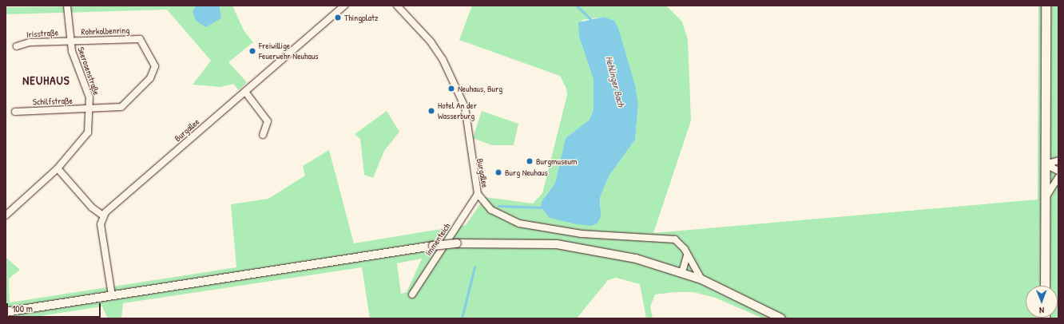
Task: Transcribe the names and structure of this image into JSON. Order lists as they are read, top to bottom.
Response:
{
  "streets": {
    "street": [
      "Rohrkolbenring",
      "Irisstraße",
      "Seerosenstraße",
      "Schilfstraße",
      "Burgallee",
      "Immenteich"
    ]
  },
  "crossings": [
    ["Rohrkolbenring", "Irisstraße"],
    ["Rohrkolbenring", "Seerosenstraße"],
    ["Rohrkolbenring", "Schilfstraße"],
    ["Irisstraße", "Seerosenstraße"],
    ["Seerosenstraße", "Schilfstraße"],
    ["Burgallee", "Immenteich"]
  ],
  "districts": ["NEUHAUS"],
  "water": ["Hehlinger Bach"],
  "places": [
    "Thingplatz",
    "Freiwillige Feuerwehr Neuhaus",
    "Neuhaus, Burg",
    "Hotel An der Wasserburg",
    "Burgmuseum",
    "Burg Neuhaus"
  ],
  "scale_bar": "100 m",
  "north": "bottom"
}
